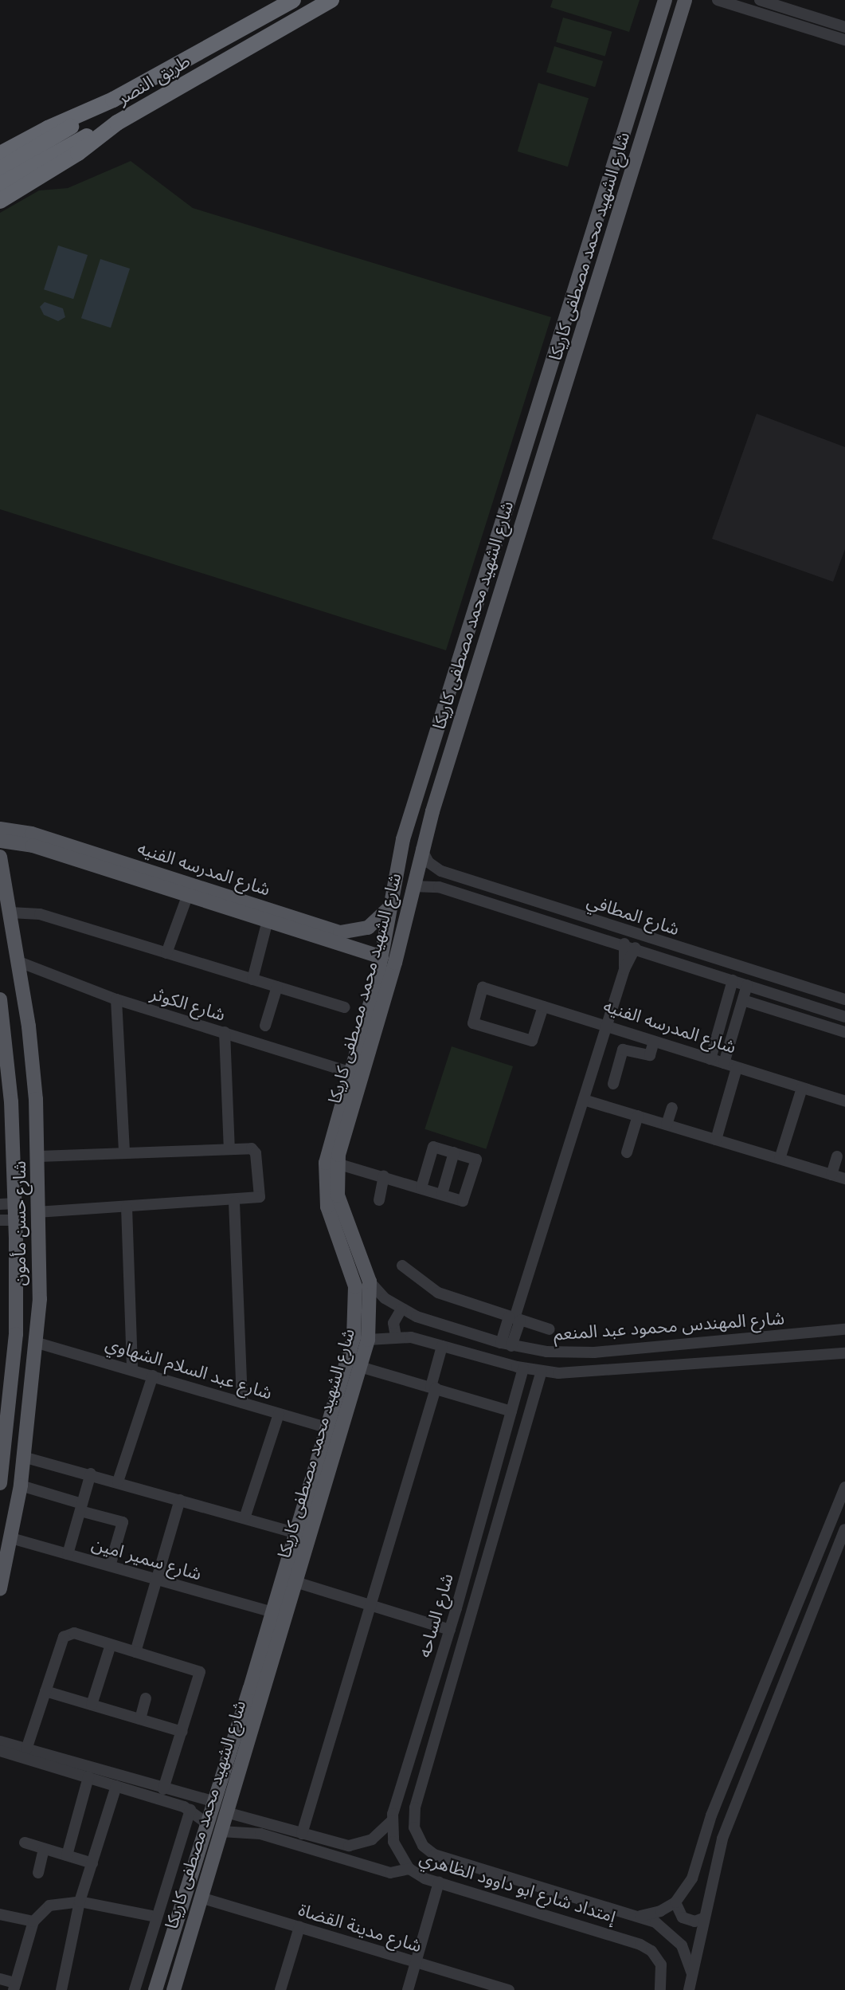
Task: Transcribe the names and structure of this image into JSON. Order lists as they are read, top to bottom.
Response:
{
  "streets": {
    "highway": ["طريق النصر"],
    "main road": ["شارع الشهيد محمد مصطفى كاريكا", "شارع المدرسه الفنيه", "شارع حسن مأمون"],
    "street": [
      "شارع المطافي",
      "شارع الكوثر",
      "شارع المهندس محمود عبد المنعم",
      "شارع عبد السلام الشهاوي",
      "شارع سمير امين",
      "شارع الساحه",
      "إمتداد شارع ابو داوود الظاهري",
      "شارع مدينة القضاة"
    ]
  },
  "crossings": [
    ["شارع الشهيد محمد مصطفى كاريكا", "شارع المدرسه الفنيه"],
    ["شارع الشهيد محمد مصطفى كاريكا", "شارع المطافي"],
    ["شارع الشهيد محمد مصطفى كاريكا", "شارع الكوثر"],
    ["شارع الشهيد محمد مصطفى كاريكا", "شارع المهندس محمود عبد المنعم"],
    ["شارع الشهيد محمد مصطفى كاريكا", "شارع عبد السلام الشهاوي"],
    ["شارع الشهيد محمد مصطفى كاريكا", "شارع سمير امين"],
    ["شارع الشهيد محمد مصطفى كاريكا", "إمتداد شارع ابو داوود الظاهري"],
    ["شارع الشهيد محمد مصطفى كاريكا", "شارع مدينة القضاة"],
    ["شارع الكوثر", "شارع حسن مأمون"],
    ["شارع حسن مأمون", "شارع عبد السلام الشهاوي"],
    ["شارع حسن مأمون", "شارع سمير امين"],
    ["شارع الساحه", "إمتداد شارع ابو داوود الظاهري"]
  ]
}
